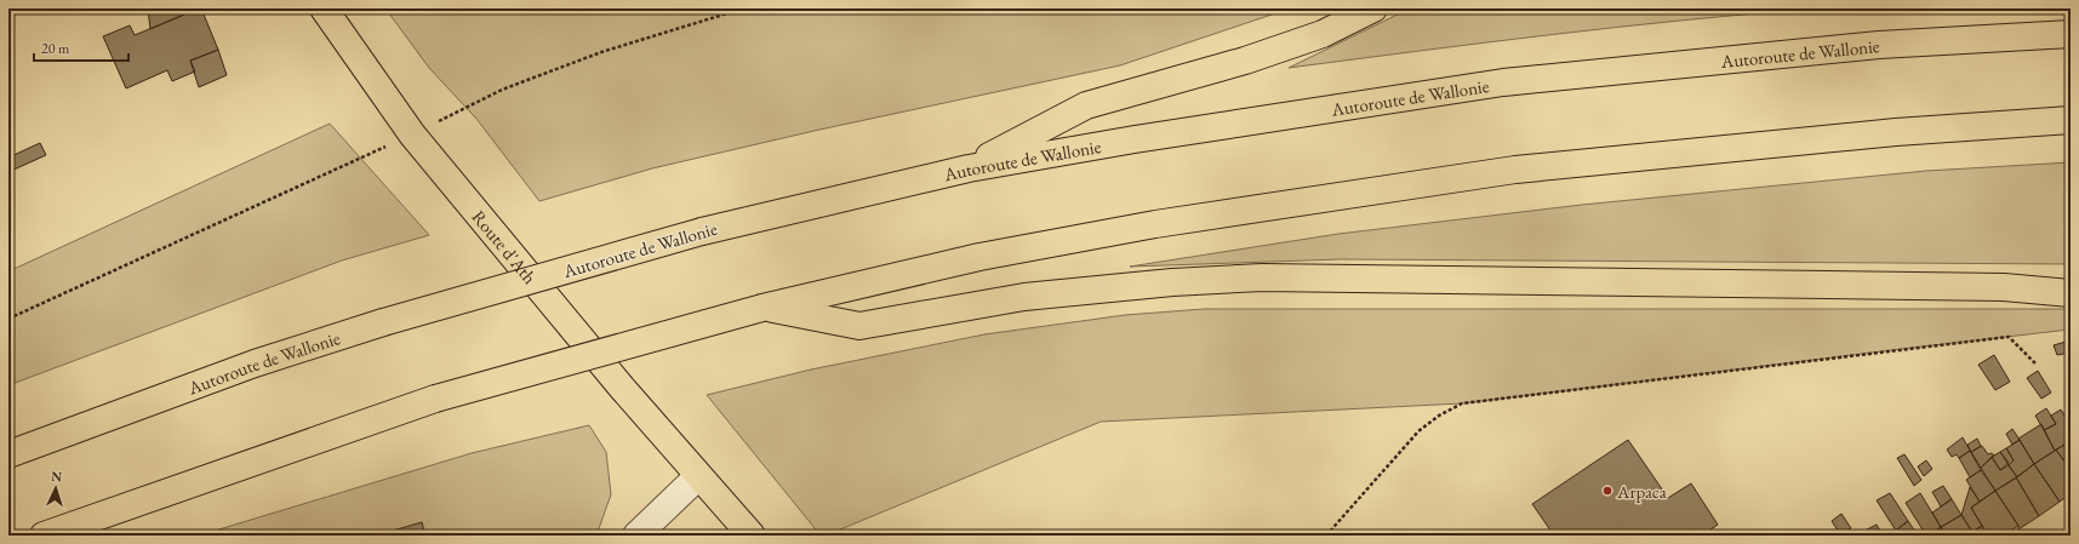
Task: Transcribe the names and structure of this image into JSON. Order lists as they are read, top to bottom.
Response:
{
  "streets": {
    "main road": ["Autoroute de Wallonie", "Route d'Ath"]
  },
  "places": ["Arpaca"],
  "scale_bar": "20 m",
  "north": "top"
}
